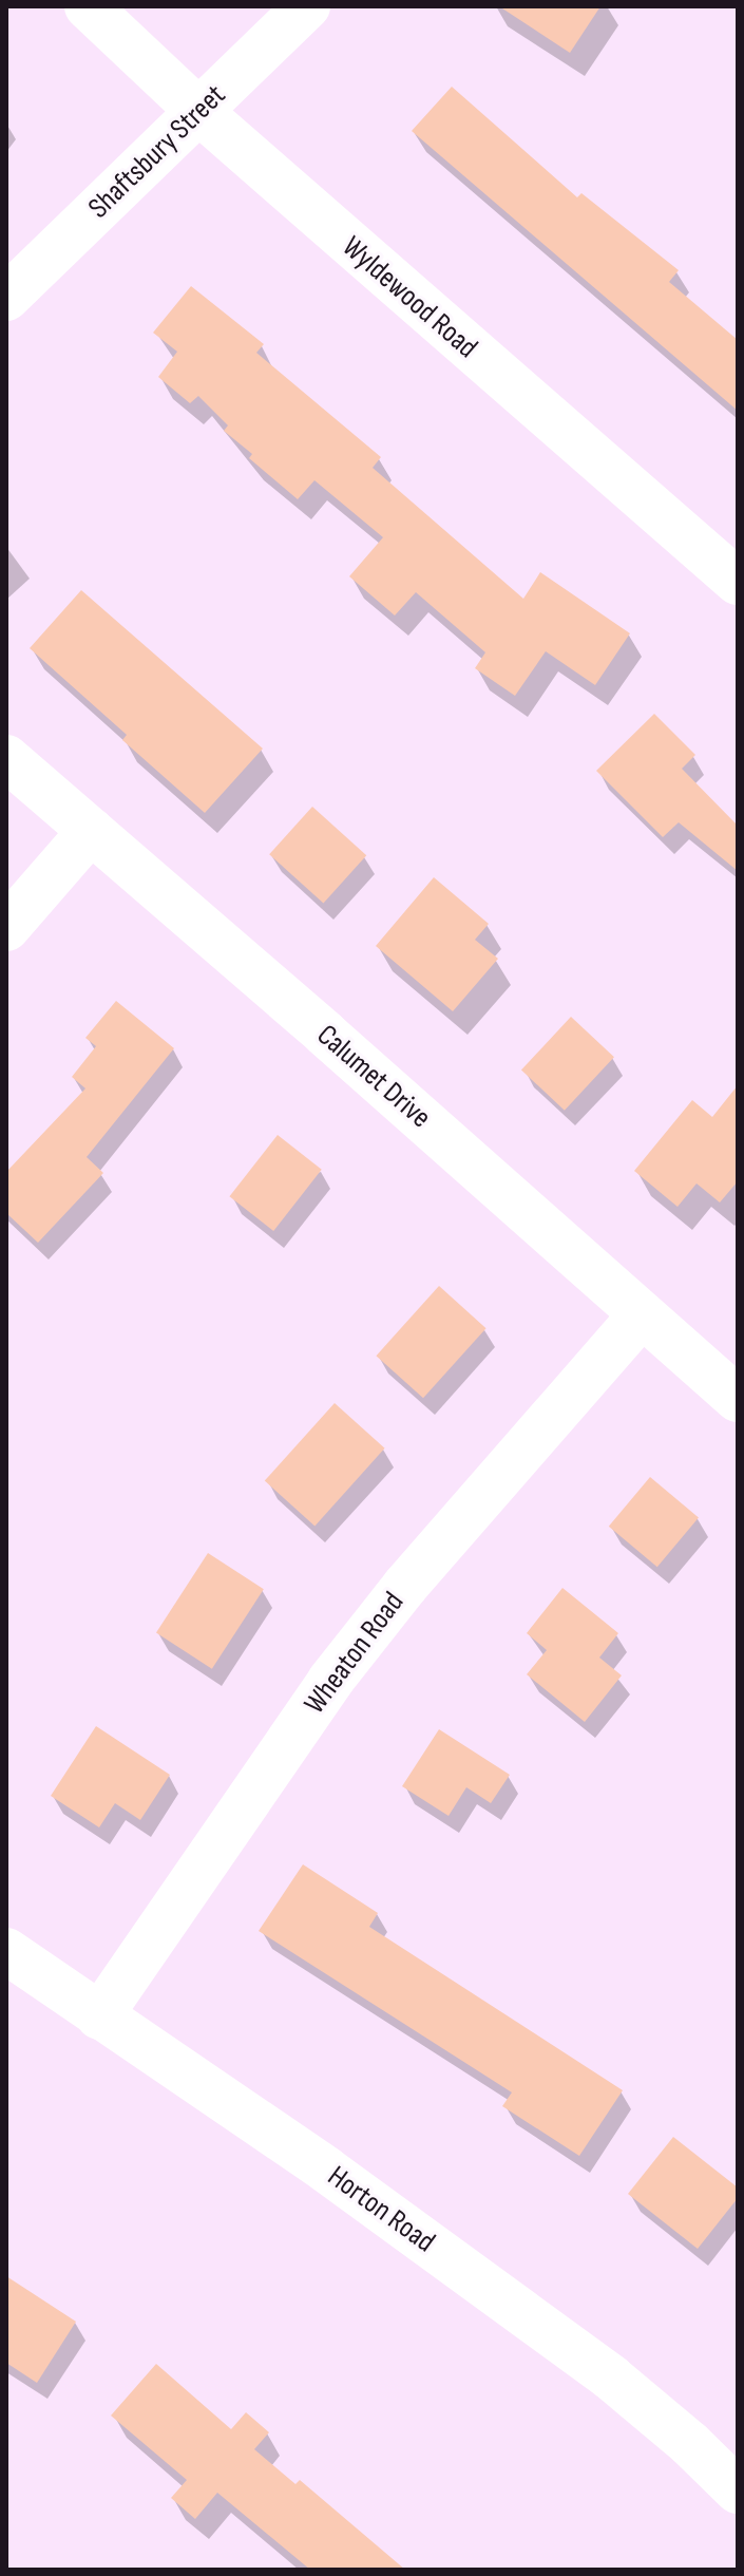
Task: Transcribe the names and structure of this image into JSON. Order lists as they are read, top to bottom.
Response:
{
  "streets": {
    "street": [
      "Shaftsbury Street",
      "Wyldewood Road",
      "Calumet Drive",
      "Wheaton Road",
      "Horton Road"
    ]
  },
  "crossings": [
    ["Shaftsbury Street", "Wyldewood Road"],
    ["Calumet Drive", "Wheaton Road"],
    ["Wheaton Road", "Horton Road"]
  ]
}
